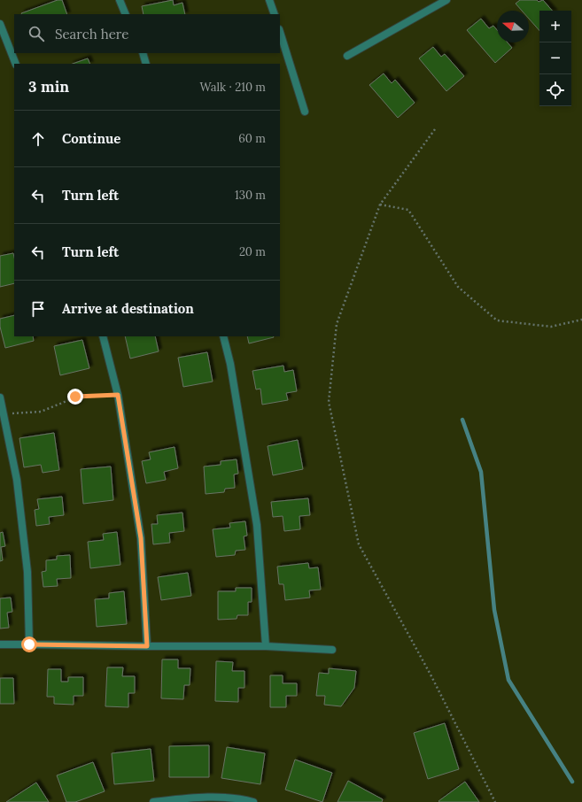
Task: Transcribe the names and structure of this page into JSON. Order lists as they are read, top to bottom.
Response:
{
  "north": "left",
  "page": {
    "map_buttons": ["+", "−"],
    "search": "Search here",
    "heading": ["3 min", "Walk · 210 m"],
    "list": [
      ["Continue", "60 m"],
      ["Turn left", "130 m"],
      ["Turn left", "20 m"],
      "Arrive at destination"
    ]
  }
}
